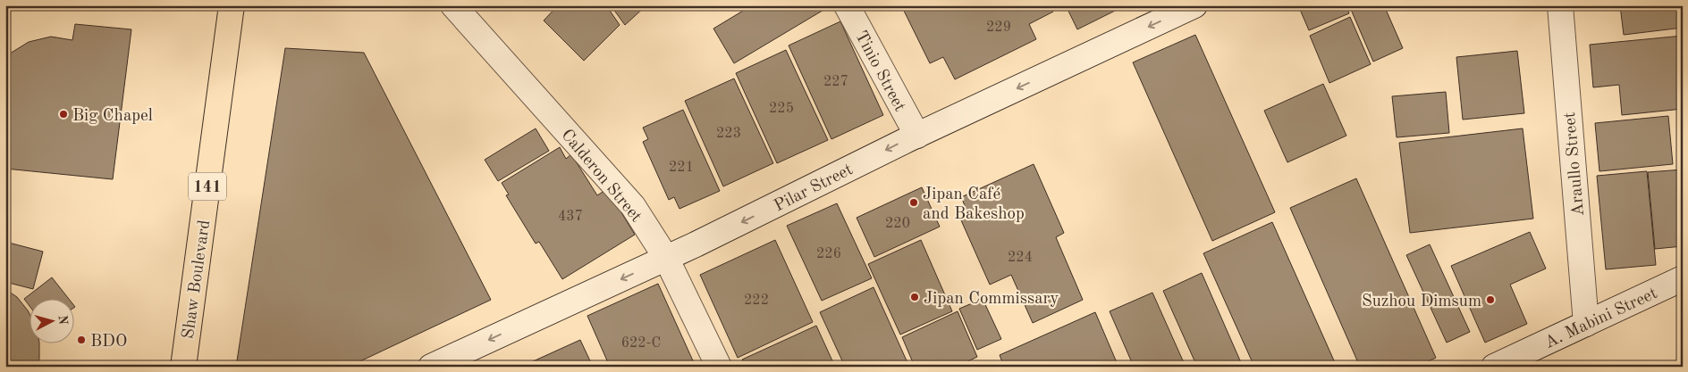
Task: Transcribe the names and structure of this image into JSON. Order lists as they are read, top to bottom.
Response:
{
  "streets": {
    "main road": ["141", "Shaw Boulevard"],
    "street": [
      "Tinio Street",
      "Araullo Street",
      "Calderon Street",
      "Pilar Street",
      "A. Mabini Street"
    ]
  },
  "crossings": [
    ["Tinio Street", "Pilar Street"],
    ["Araullo Street", "A. Mabini Street"],
    ["Calderon Street", "Pilar Street"]
  ],
  "one_way": ["Pilar Street"],
  "places": [
    "Big Chapel",
    "Jipan Café and Bakeshop",
    "Jipan Commissary",
    "Suzhou Dimsum",
    "BDO"
  ],
  "house_numbers": [
    "229",
    "227",
    "225",
    "223",
    "221",
    "437",
    "220",
    "226",
    "224",
    "222",
    "622-C"
  ],
  "north": "right"
}
